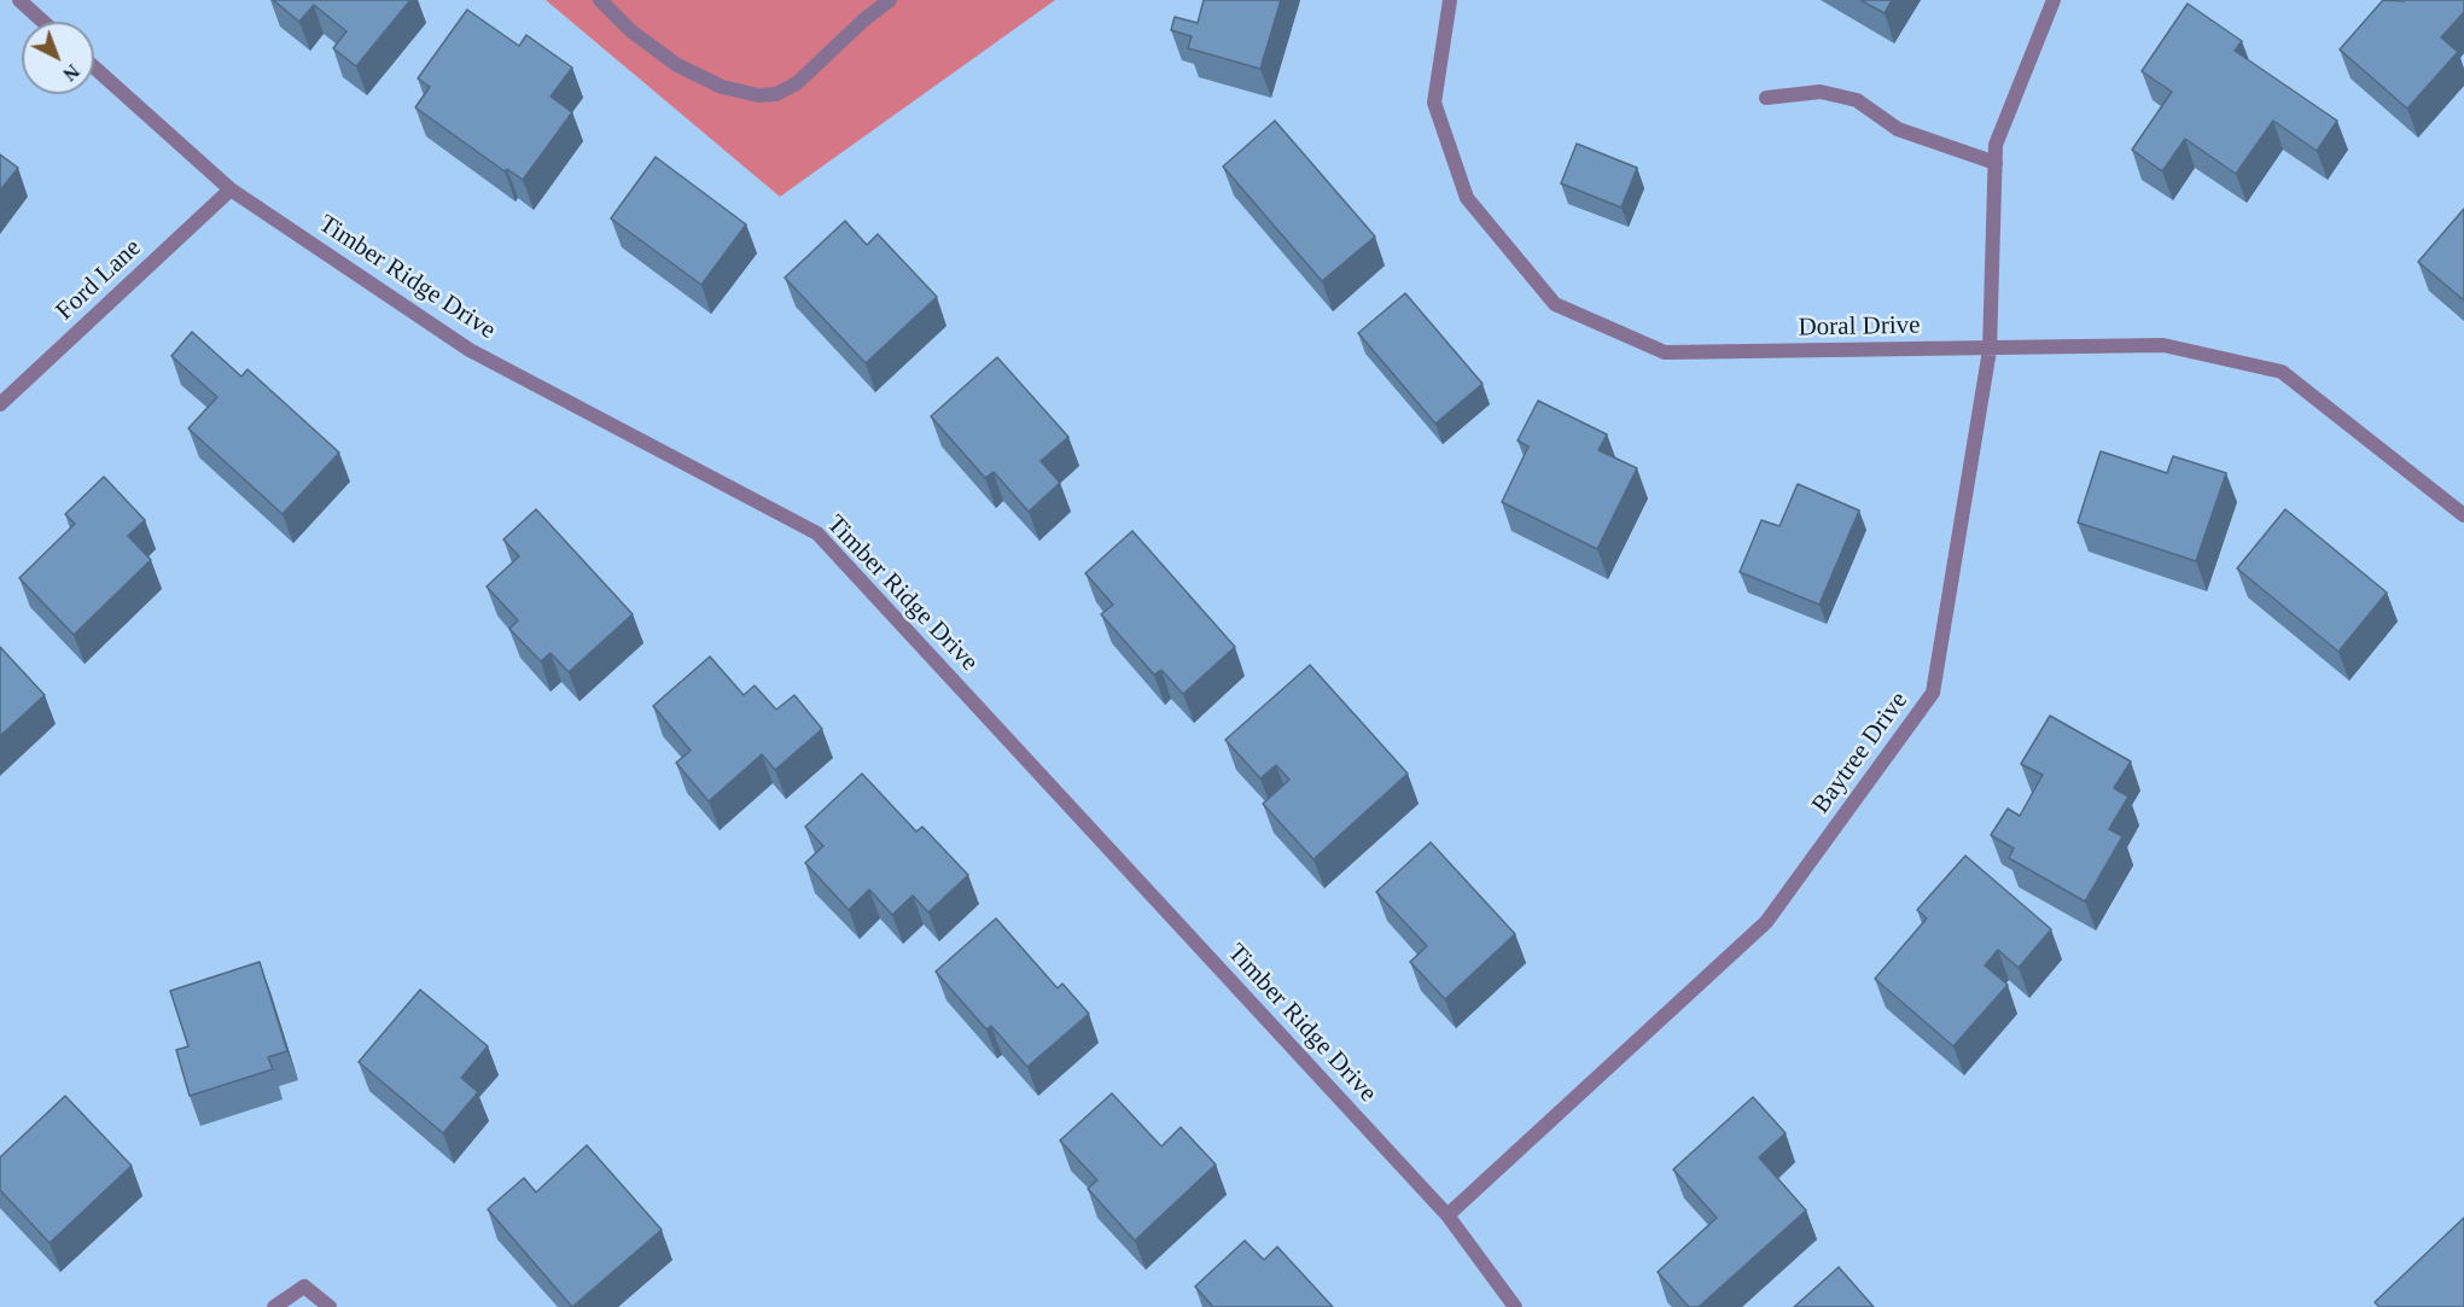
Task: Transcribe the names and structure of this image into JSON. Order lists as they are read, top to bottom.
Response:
{
  "streets": {
    "street": [
      "Timber Ridge Drive",
      "Ford Lane",
      "Doral Drive",
      "Baytree Drive"
    ]
  },
  "crossings": [
    ["Timber Ridge Drive", "Ford Lane"],
    ["Timber Ridge Drive", "Baytree Drive"],
    ["Doral Drive", "Baytree Drive"]
  ],
  "north": "bottom right"
}
